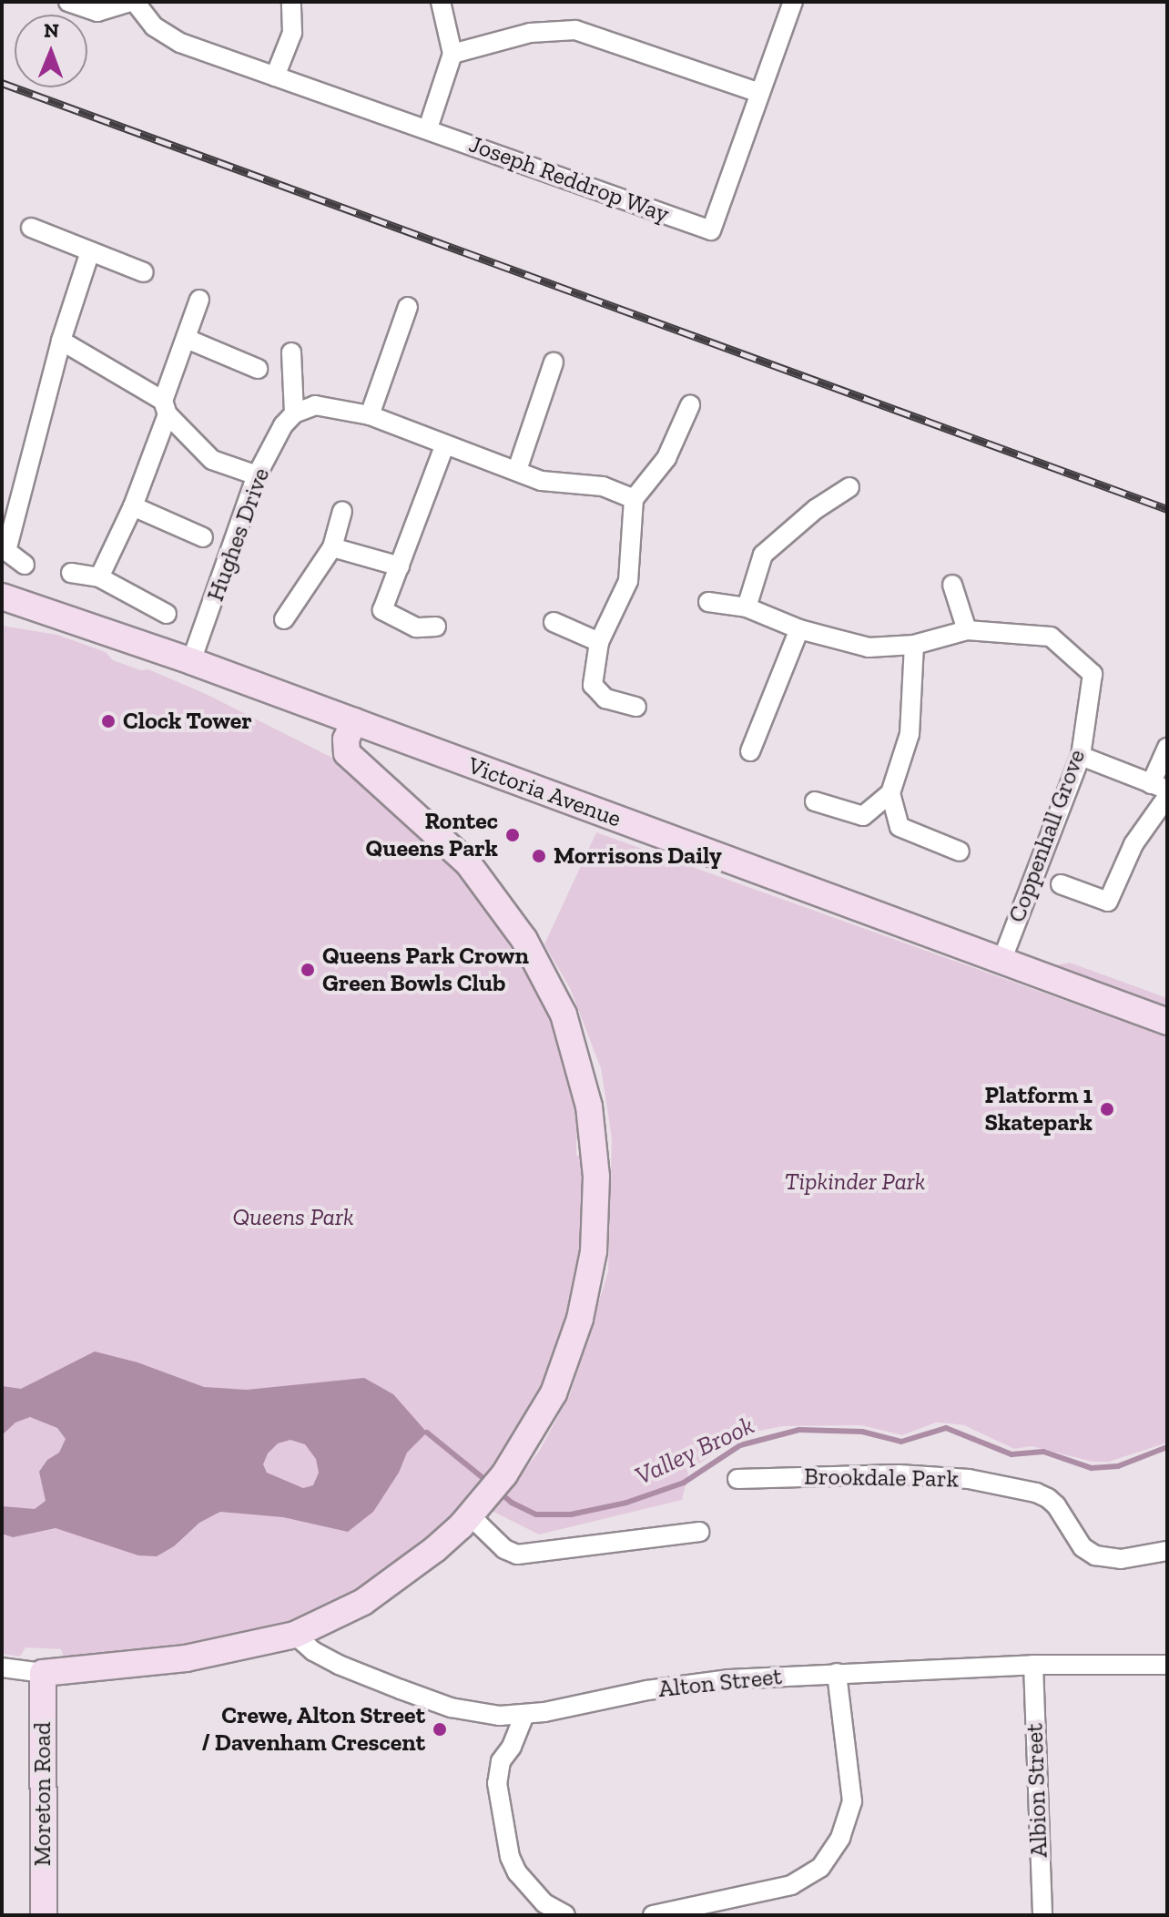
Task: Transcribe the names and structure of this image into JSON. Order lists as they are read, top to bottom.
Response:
{
  "streets": {
    "street": [
      "Joseph Reddrop Way",
      "Hughes Drive",
      "Victoria Avenue",
      "Coppenhall Grove",
      "Brookdale Park",
      "Alton Street",
      "Albion Street",
      "Moreton Road"
    ]
  },
  "crossings": [
    ["Hughes Drive", "Victoria Avenue"],
    ["Victoria Avenue", "Coppenhall Grove"],
    ["Alton Street", "Albion Street"]
  ],
  "water": ["Valley Brook"],
  "parks": ["Tipkinder Park", "Queens Park"],
  "places": [
    "Clock Tower",
    "Rontec Queens Park",
    "Morrisons Daily",
    "Queens Park Crown Green Bowls Club",
    "Platform 1 Skatepark",
    "Crewe, Alton Street / Davenham Crescent"
  ],
  "north": "top"
}
